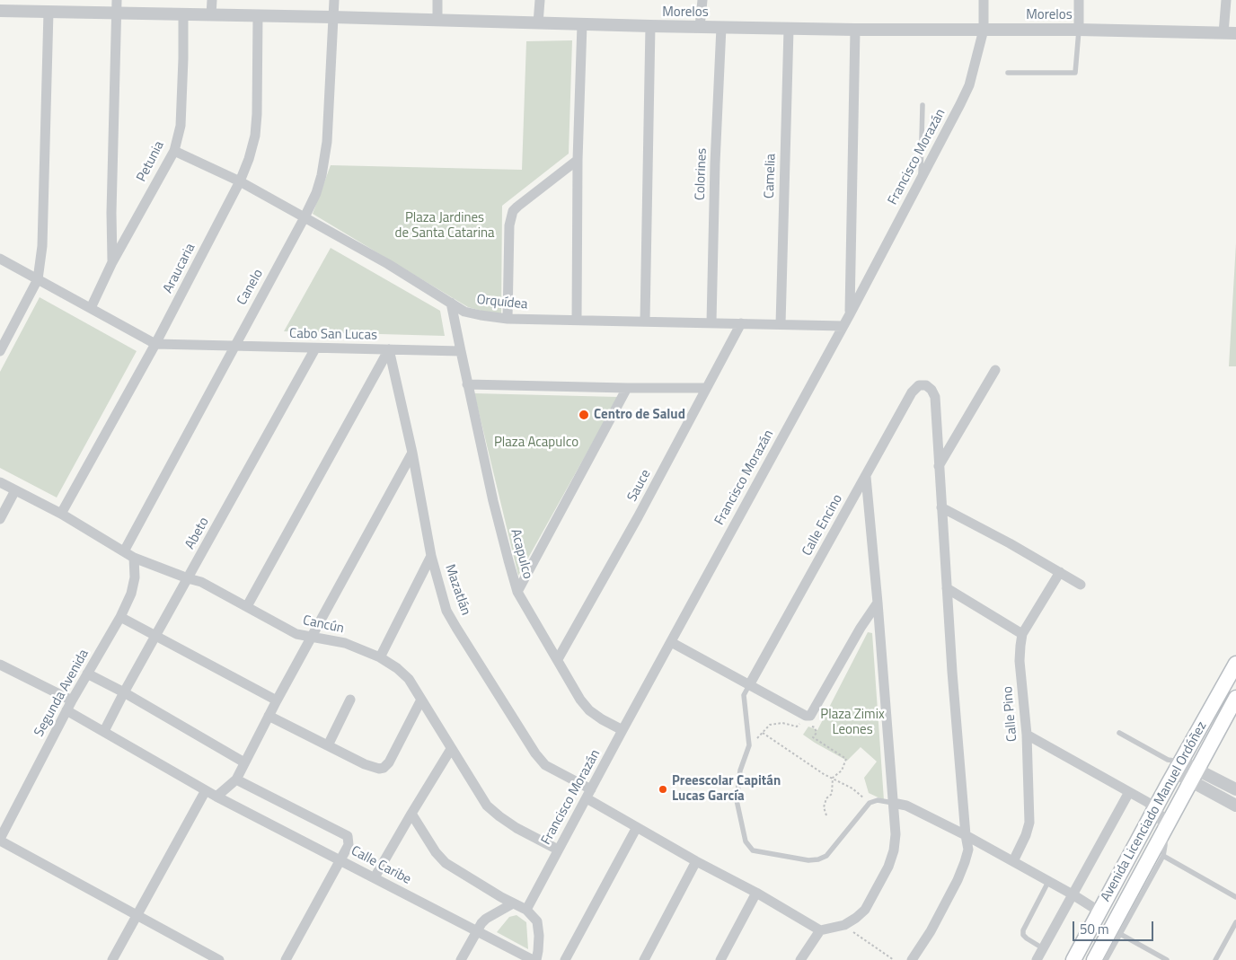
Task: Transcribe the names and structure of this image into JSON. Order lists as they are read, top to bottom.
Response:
{
  "streets": {
    "main road": ["Avenida Licenciado Manuel Ordóñez"],
    "street": [
      "Morelos",
      "Francisco Morazán",
      "Petunia",
      "Colorines",
      "Camelia",
      "Araucaria",
      "Canelo",
      "Orquídea",
      "Cabo San Lucas",
      "Sauce",
      "Calle Encino",
      "Abeto",
      "Acapulco",
      "Mazatlán",
      "Cancún",
      "Segunda Avenida",
      "Calle Pino",
      "Calle Caribe"
    ]
  },
  "crossings": [
    ["Morelos", "Francisco Morazán"],
    ["Morelos", "Petunia"],
    ["Morelos", "Colorines"],
    ["Morelos", "Camelia"],
    ["Morelos", "Araucaria"],
    ["Morelos", "Canelo"],
    ["Francisco Morazán", "Orquídea"],
    ["Francisco Morazán", "Acapulco"],
    ["Francisco Morazán", "Mazatlán"],
    ["Francisco Morazán", "Cancún"],
    ["Petunia", "Orquídea"],
    ["Colorines", "Orquídea"],
    ["Camelia", "Orquídea"],
    ["Araucaria", "Orquídea"],
    ["Araucaria", "Cabo San Lucas"],
    ["Araucaria", "Cancún"],
    ["Canelo", "Orquídea"],
    ["Canelo", "Cabo San Lucas"],
    ["Canelo", "Cancún"],
    ["Orquídea", "Sauce"],
    ["Cabo San Lucas", "Abeto"],
    ["Cabo San Lucas", "Acapulco"],
    ["Cabo San Lucas", "Mazatlán"],
    ["Sauce", "Acapulco"],
    ["Abeto", "Cancún"],
    ["Abeto", "Calle Caribe"],
    ["Cancún", "Segunda Avenida"],
    ["Segunda Avenida", "Calle Caribe"]
  ],
  "parks": ["Plaza Jardines de Santa Catarina", "Plaza Acapulco", "Plaza Zimix Leones"],
  "places": ["Centro de Salud", "Preescolar Capitán Lucas García"],
  "scale_bar": "50 m"
}
